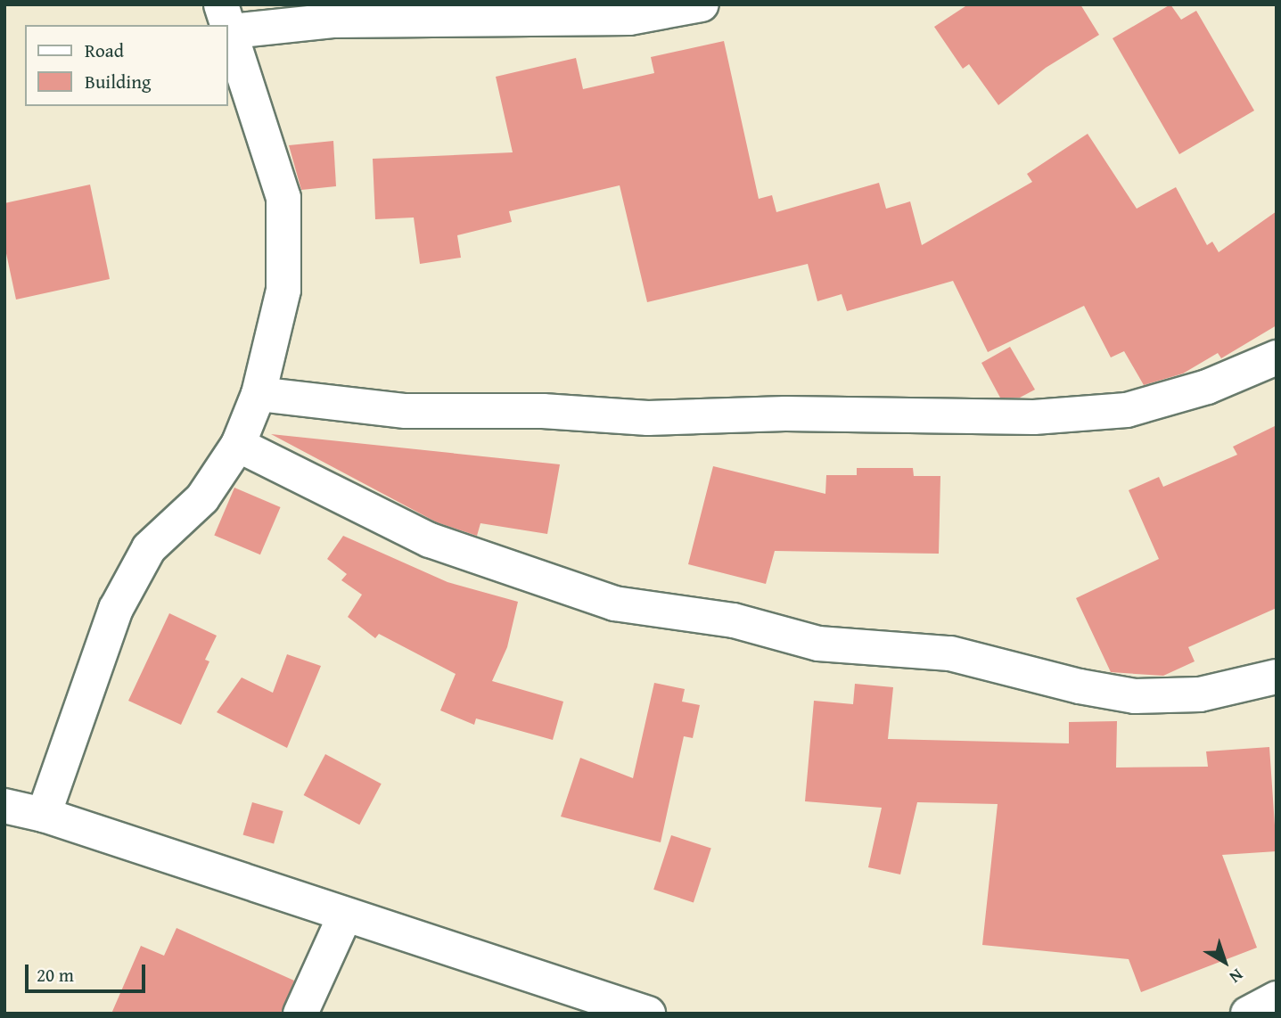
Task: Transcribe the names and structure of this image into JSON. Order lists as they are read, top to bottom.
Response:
{
  "legend": ["Road", "Building"],
  "scale_bar": "20 m",
  "north": "bottom right"
}
